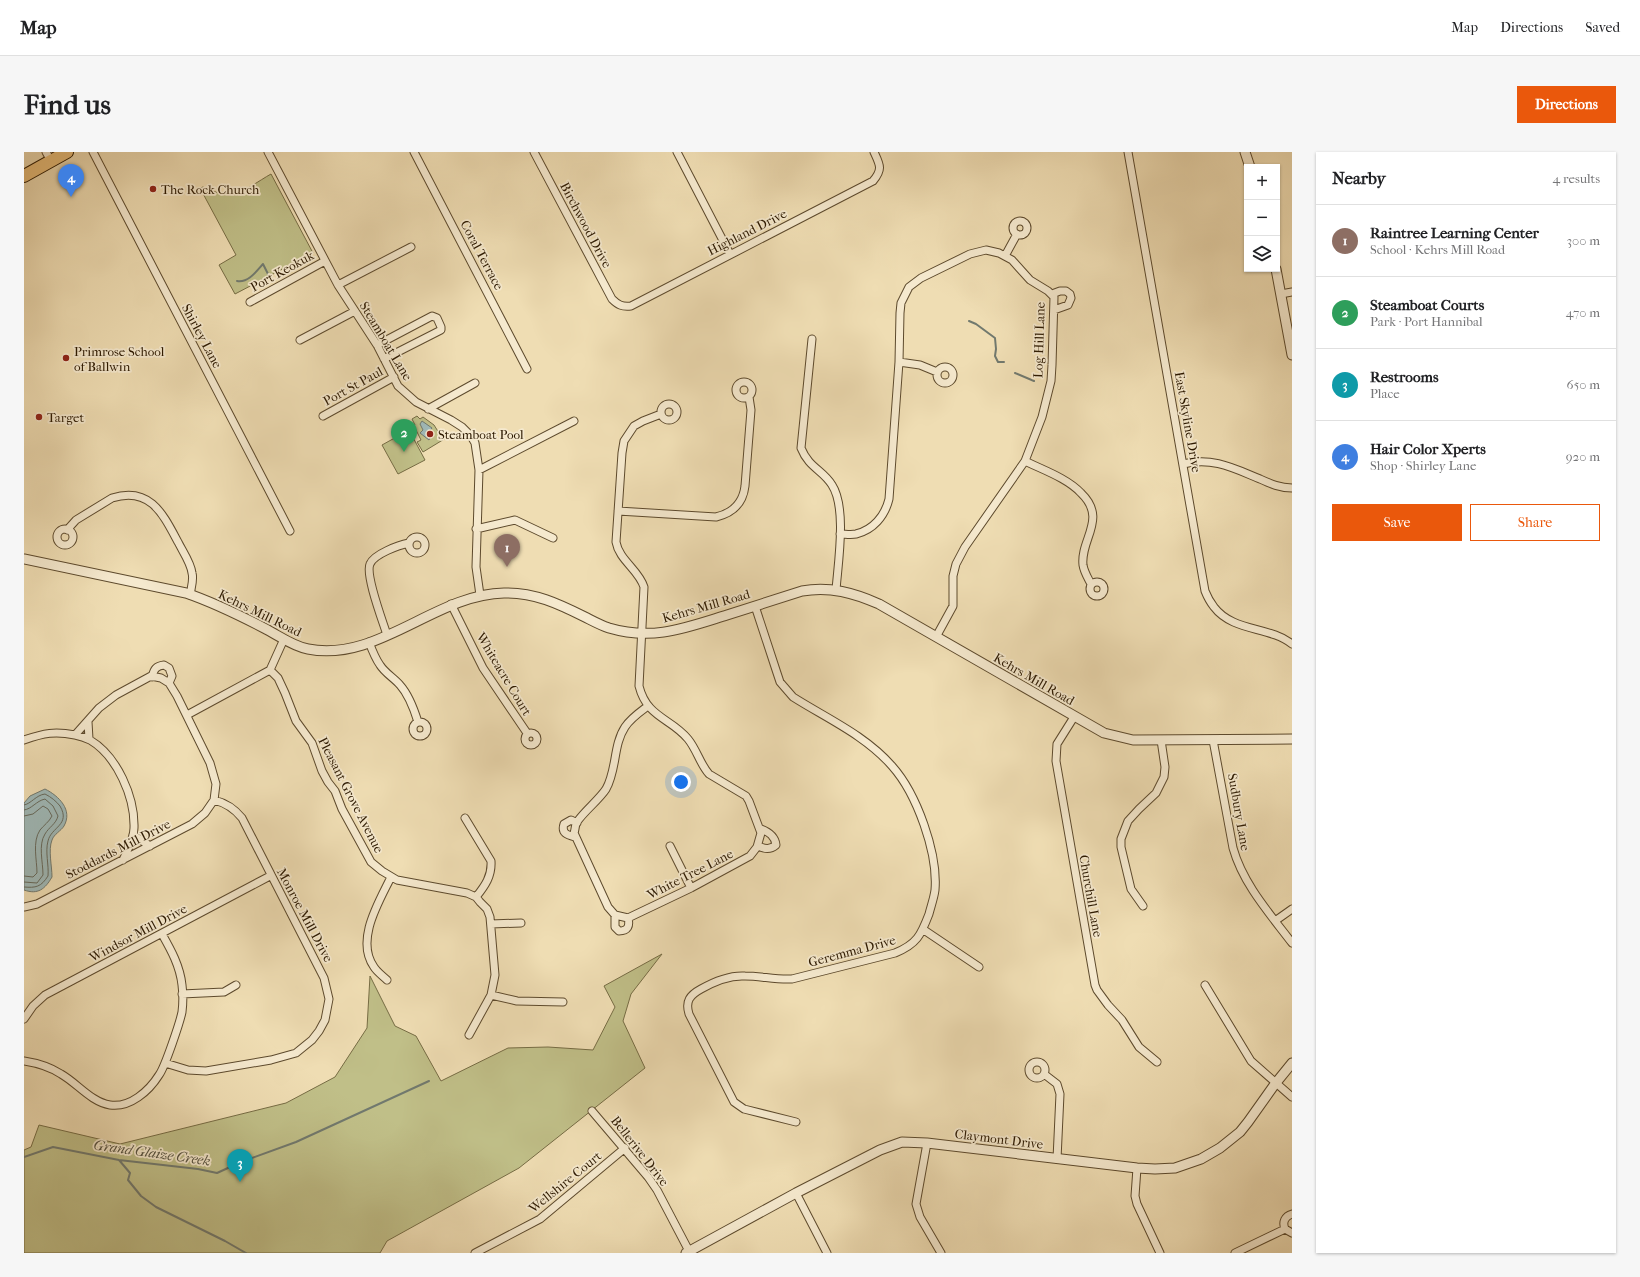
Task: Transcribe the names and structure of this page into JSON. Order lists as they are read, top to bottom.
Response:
{
  "streets": {
    "street": [
      "Birchwood Drive",
      "Highland Drive",
      "Coral Terrace",
      "Port Keokuk",
      "Shirley Lane",
      "Log Hill Lane",
      "Steamboat Lane",
      "Port St Paul",
      "East Skyline Drive",
      "Kehrs Mill Road",
      "Whiteacre Court",
      "Pleasant Grove Avenue",
      "Sudbury Lane",
      "Stoddards Mill Drive",
      "White Tree Lane",
      "Churchill Lane",
      "Monroe Mill Drive",
      "Windsor Mill Drive",
      "Geremma Drive",
      "Claymont Drive",
      "Bellerive Drive",
      "Wellshire Court"
    ]
  },
  "crossings": [
    ["Birchwood Drive", "Highland Drive"],
    ["Port Keokuk", "Steamboat Lane"],
    ["Log Hill Lane", "Kehrs Mill Road"],
    ["Steamboat Lane", "Port St Paul"],
    ["Steamboat Lane", "Kehrs Mill Road"],
    ["Kehrs Mill Road", "Whiteacre Court"],
    ["Kehrs Mill Road", "Sudbury Lane"],
    ["Kehrs Mill Road", "Churchill Lane"],
    ["Kehrs Mill Road", "Geremma Drive"],
    ["Stoddards Mill Drive", "Monroe Mill Drive"],
    ["Monroe Mill Drive", "Windsor Mill Drive"],
    ["Claymont Drive", "Bellerive Drive"],
    ["Bellerive Drive", "Wellshire Court"]
  ],
  "water": ["Grand Glaize Creek"],
  "places": [
    "The Rock Church",
    "Primrose School of Ballwin",
    "Target",
    "Steamboat Pool"
  ],
  "page": {
    "header": "Map",
    "nav": ["Map", "Directions", "Saved"],
    "buttons": [
      "Directions",
      ["Save", "Share"]
    ],
    "title": "Find us",
    "heading": ["Nearby", "4 results"],
    "map_buttons": ["+", "−"],
    "pins": [
      "4",
      "2",
      "1",
      "3"
    ],
    "list": [
      {
        "mark": "1",
        "name": "Raintree Learning Center",
        "note": "School · Kehrs Mill Road",
        "value": "300 m"
      },
      {
        "mark": "2",
        "name": "Steamboat Courts",
        "note": "Park · Port Hannibal",
        "value": "470 m"
      },
      {
        "mark": "3",
        "name": "Restrooms",
        "note": "Place",
        "value": "650 m"
      },
      {
        "mark": "4",
        "name": "Hair Color Xperts",
        "note": "Shop · Shirley Lane",
        "value": "920 m"
      }
    ]
  }
}
